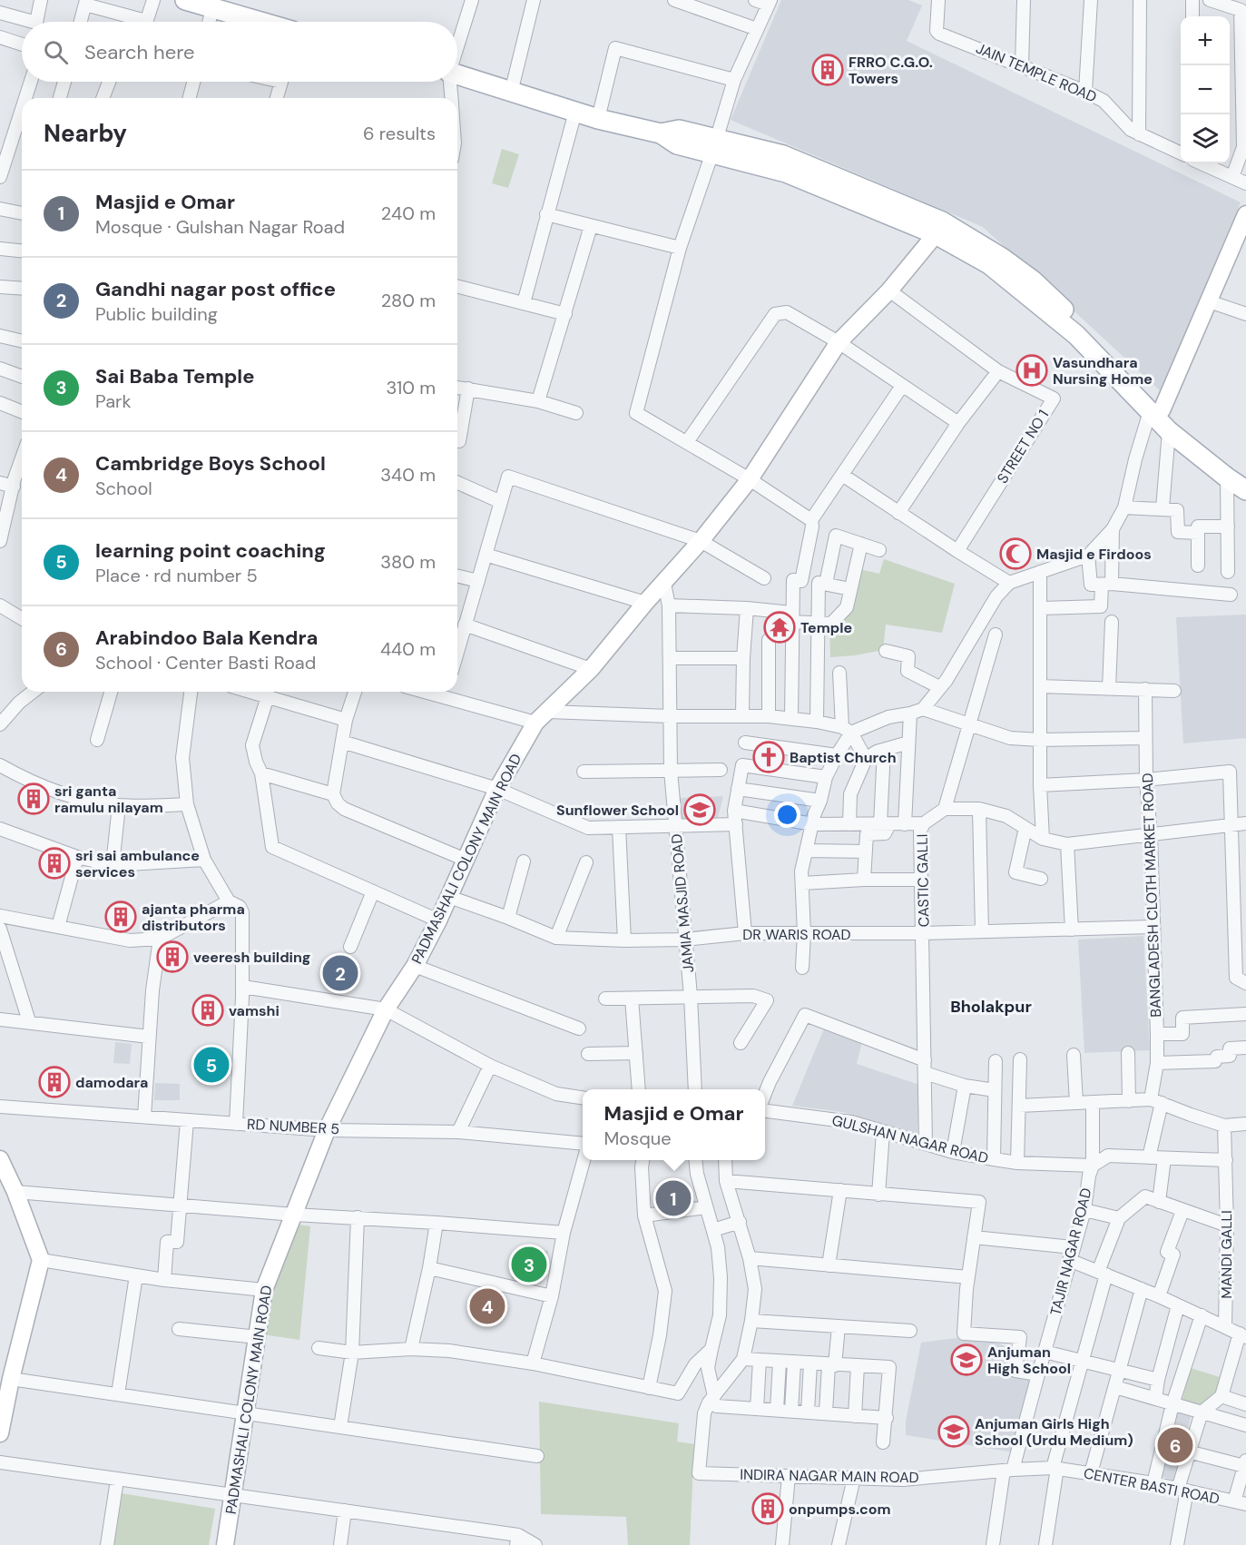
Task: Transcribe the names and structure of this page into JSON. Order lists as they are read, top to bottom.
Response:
{
  "streets": {
    "street": [
      "JAIN TEMPLE ROAD",
      "STREET NO 1",
      "PADMASHALI COLONY MAIN ROAD",
      "CASTIC GALLI",
      "BANGLADESH CLOTH MARKET ROAD",
      "JAMIA MASJID ROAD",
      "DR WARIS ROAD",
      "RD NUMBER 5",
      "GULSHAN NAGAR ROAD",
      "TAJIR NAGAR ROAD",
      "MANDI GALLI",
      "INDIRA NAGAR MAIN ROAD",
      "CENTER BASTI ROAD"
    ]
  },
  "crossings": [
    ["STREET NO 1", "PADMASHALI COLONY MAIN ROAD"],
    ["PADMASHALI COLONY MAIN ROAD", "JAMIA MASJID ROAD"],
    ["PADMASHALI COLONY MAIN ROAD", "DR WARIS ROAD"],
    ["PADMASHALI COLONY MAIN ROAD", "RD NUMBER 5"],
    ["CASTIC GALLI", "DR WARIS ROAD"],
    ["CASTIC GALLI", "GULSHAN NAGAR ROAD"],
    ["BANGLADESH CLOTH MARKET ROAD", "DR WARIS ROAD"],
    ["JAMIA MASJID ROAD", "DR WARIS ROAD"],
    ["GULSHAN NAGAR ROAD", "TAJIR NAGAR ROAD"],
    ["TAJIR NAGAR ROAD", "INDIRA NAGAR MAIN ROAD"],
    ["INDIRA NAGAR MAIN ROAD", "CENTER BASTI ROAD"]
  ],
  "districts": ["Bholakpur"],
  "places": {
    "building": [
      "FRRO C.G.O. Towers",
      "sri ganta ramulu nilayam",
      "sri sai ambulance services",
      "ajanta pharma distributors",
      "veeresh building",
      "vamshi",
      "damodara",
      "onpumps.com"
    ],
    "hospital": ["Vasundhara Nursing Home"],
    "mosque": ["Masjid e Firdoos"],
    "temple": ["Temple"],
    "church": ["Baptist Church"],
    "school or university": ["Sunflower School", "Anjuman High School", "Anjuman Girls High School (Urdu Medium)"]
  },
  "page": {
    "map_buttons": ["+", "−"],
    "search": "Search here",
    "heading": ["Nearby", "6 results"],
    "list": [
      {
        "mark": "1",
        "name": "Masjid e Omar",
        "note": "Mosque · Gulshan Nagar Road",
        "value": "240 m"
      },
      {
        "mark": "2",
        "name": "Gandhi nagar post office",
        "note": "Public building",
        "value": "280 m"
      },
      {
        "mark": "3",
        "name": "Sai Baba Temple",
        "note": "Park",
        "value": "310 m"
      },
      {
        "mark": "4",
        "name": "Cambridge Boys School",
        "note": "School",
        "value": "340 m"
      },
      {
        "mark": "5",
        "name": "learning point coaching",
        "note": "Place · rd number 5",
        "value": "380 m"
      },
      {
        "mark": "6",
        "name": "Arabindoo Bala Kendra",
        "note": "School · Center Basti Road",
        "value": "440 m"
      }
    ],
    "pins": [
      "2",
      "5",
      "1",
      "3",
      "4",
      "6"
    ],
    "popup": ["Masjid e Omar", "Mosque"]
  }
}
